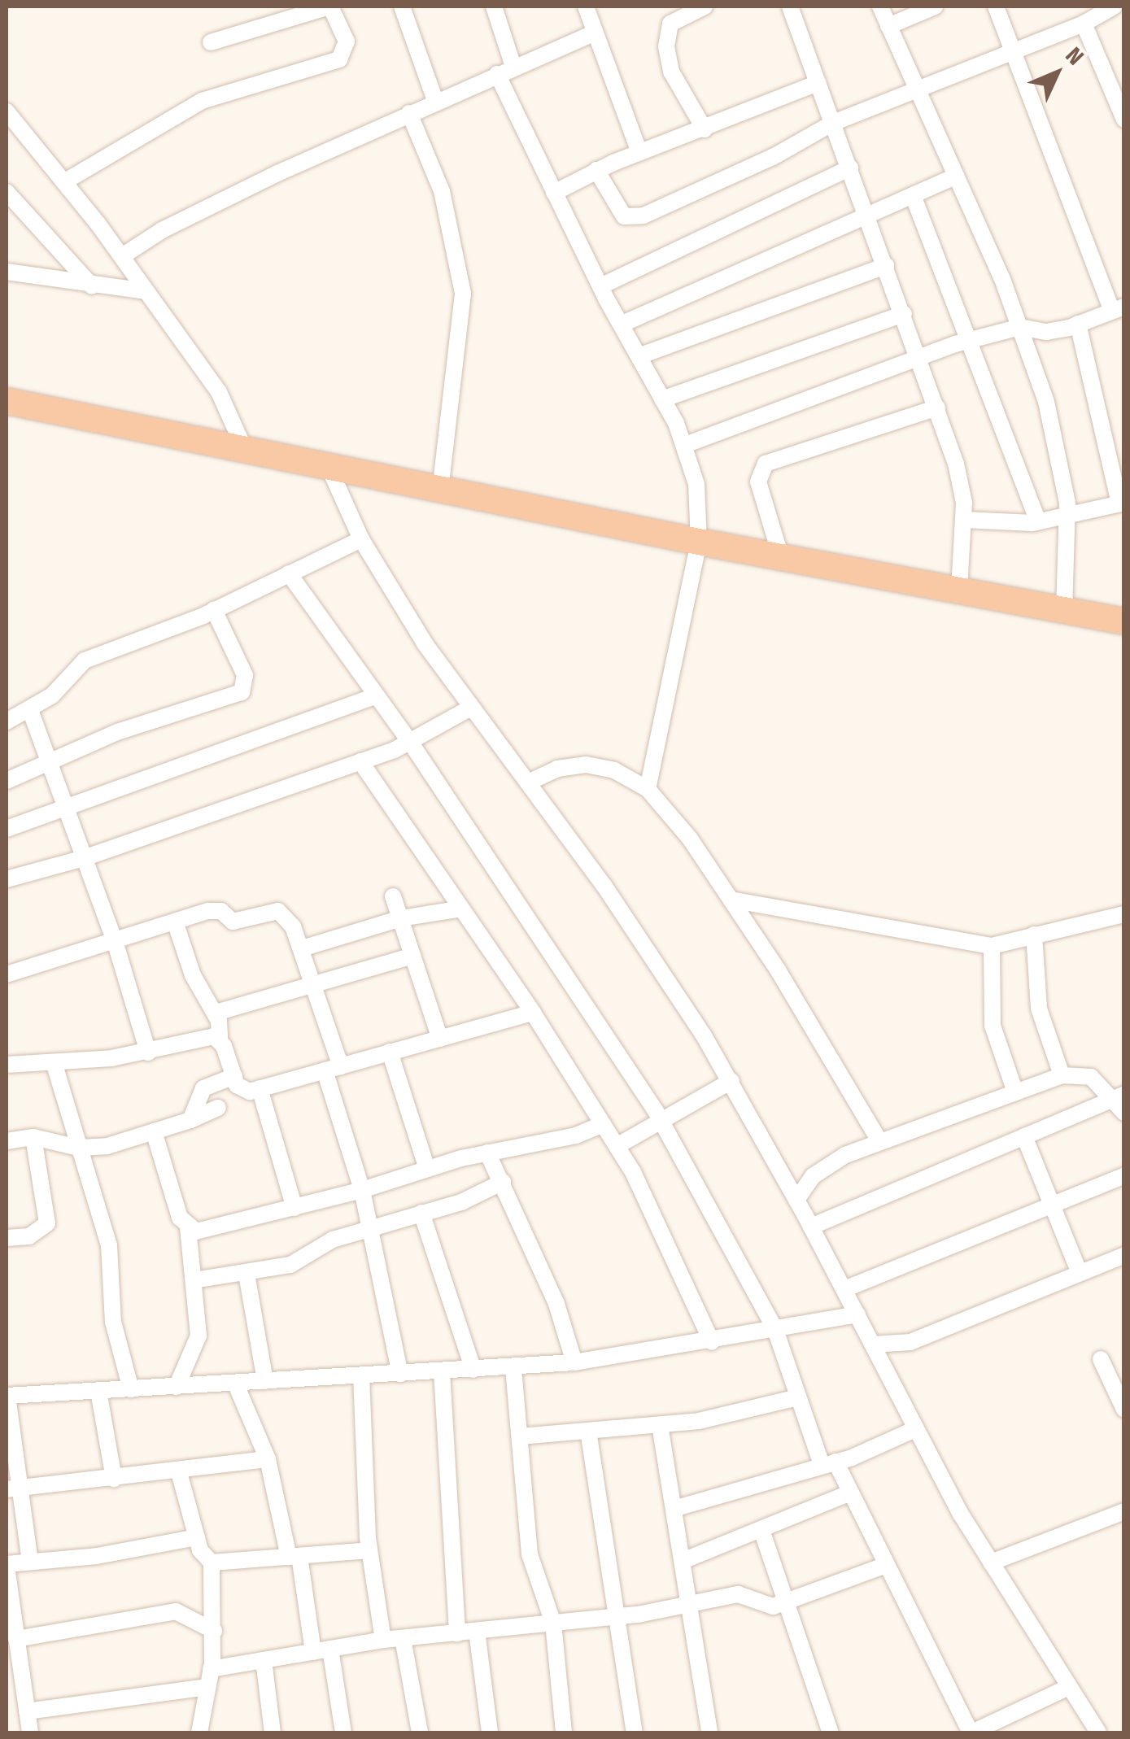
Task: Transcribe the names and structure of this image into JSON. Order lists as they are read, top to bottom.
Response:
{
  "north": "top right"
}
